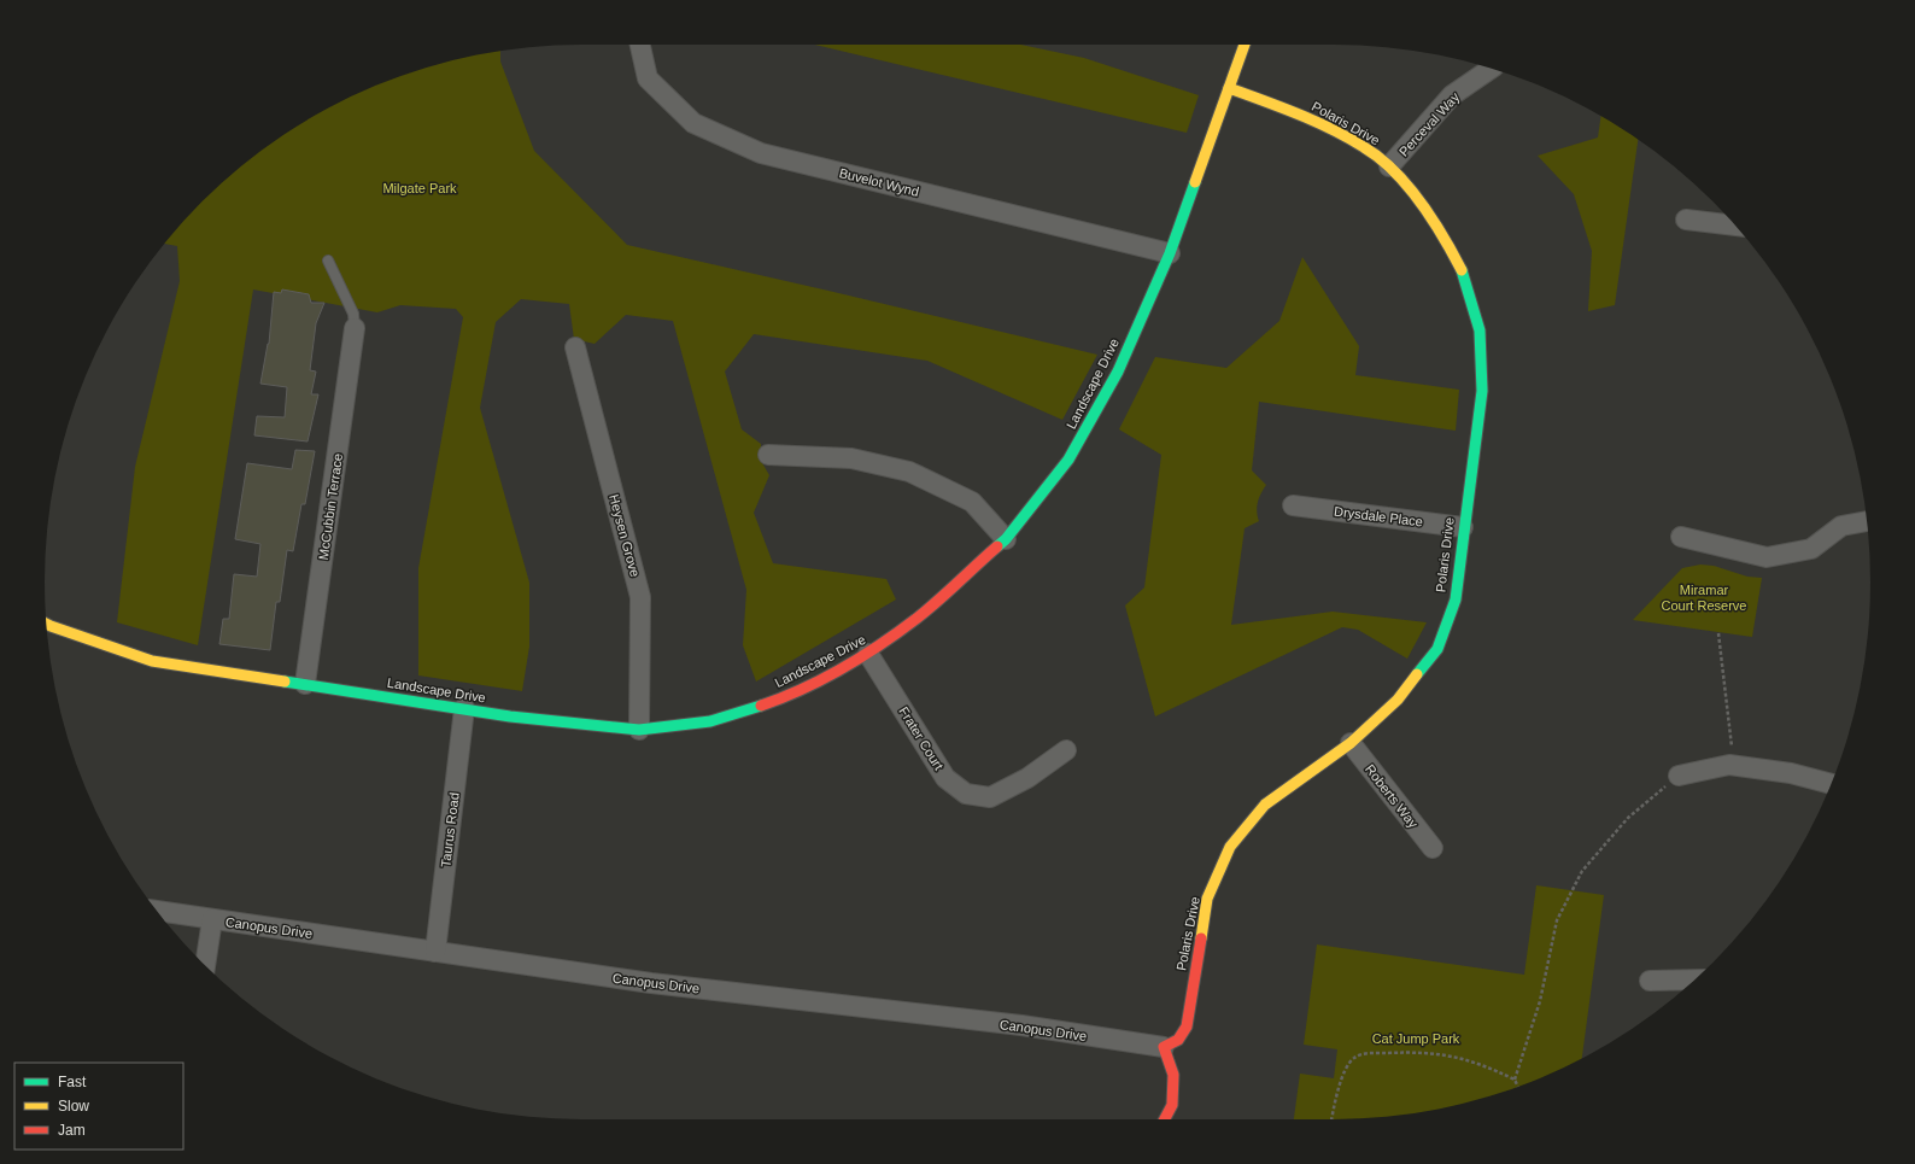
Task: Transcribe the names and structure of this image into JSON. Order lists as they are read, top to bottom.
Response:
{
  "streets": {
    "street": [
      "Polaris Drive",
      "Perceval Way",
      "Buvelot Wynd",
      "Landscape Drive",
      "McCubbin Terrace",
      "Drysdale Place",
      "Heysen Grove",
      "Frater Court",
      "Roberts Way",
      "Taurus Road",
      "Canopus Drive"
    ]
  },
  "crossings": [
    ["Polaris Drive", "Perceval Way"],
    ["Polaris Drive", "Landscape Drive"],
    ["Polaris Drive", "Drysdale Place"],
    ["Polaris Drive", "Roberts Way"],
    ["Polaris Drive", "Canopus Drive"],
    ["Buvelot Wynd", "Landscape Drive"],
    ["Landscape Drive", "McCubbin Terrace"],
    ["Landscape Drive", "Heysen Grove"],
    ["Landscape Drive", "Frater Court"],
    ["Landscape Drive", "Taurus Road"],
    ["Taurus Road", "Canopus Drive"]
  ],
  "parks": ["Milgate Park", "Miramar Court Reserve", "Cat Jump Park"],
  "legend": ["Fast", "Slow", "Jam"]
}
